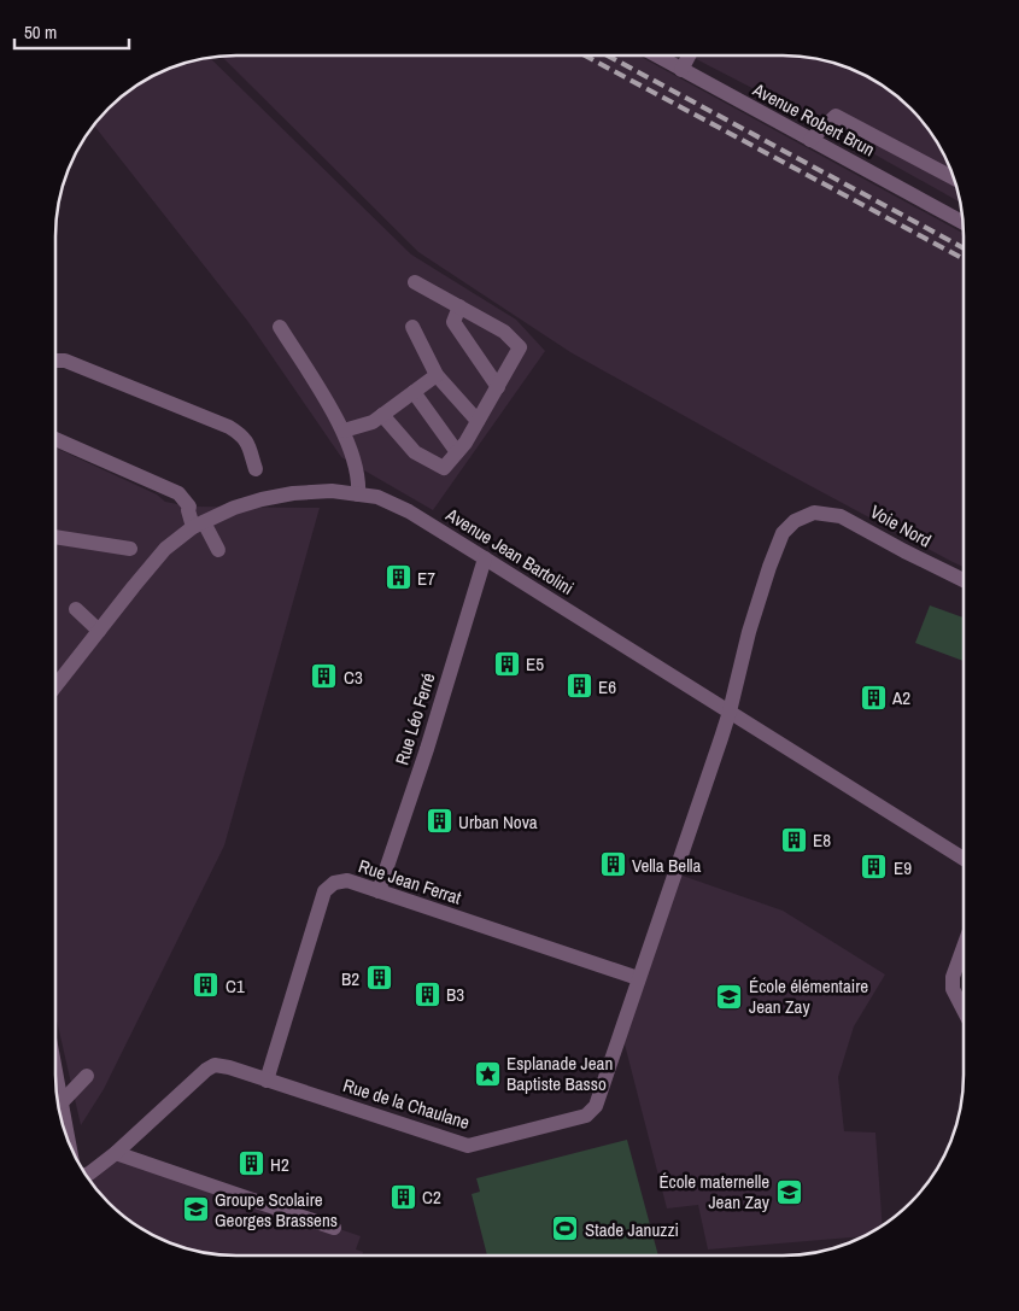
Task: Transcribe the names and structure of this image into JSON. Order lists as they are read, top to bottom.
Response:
{
  "streets": {
    "street": [
      "Avenue Robert Brun",
      "Voie Nord",
      "Avenue Jean Bartolini",
      "Rue Léo Ferré",
      "Rue Jean Ferrat",
      "Rue de la Chaulane"
    ]
  },
  "crossings": [
    ["Voie Nord", "Rue de la Chaulane"],
    ["Avenue Jean Bartolini", "Rue Léo Ferré"],
    ["Avenue Jean Bartolini", "Rue de la Chaulane"],
    ["Rue Léo Ferré", "Rue Jean Ferrat"],
    ["Rue Jean Ferrat", "Rue de la Chaulane"]
  ],
  "places": {
    "building": [
      "E7",
      "E5",
      "C3",
      "E6",
      "A2",
      "Urban Nova",
      "E8",
      "Vella Bella",
      "E9",
      "B2",
      "C1",
      "B3",
      "H2",
      "C2"
    ],
    "school or university": ["École élémentaire Jean Zay", "École maternelle Jean Zay", "Groupe Scolaire Georges Brassens"],
    "place": ["Esplanade Jean Baptiste Basso"],
    "sports": ["Stade Januzzi"]
  },
  "scale_bar": "50 m"
}
